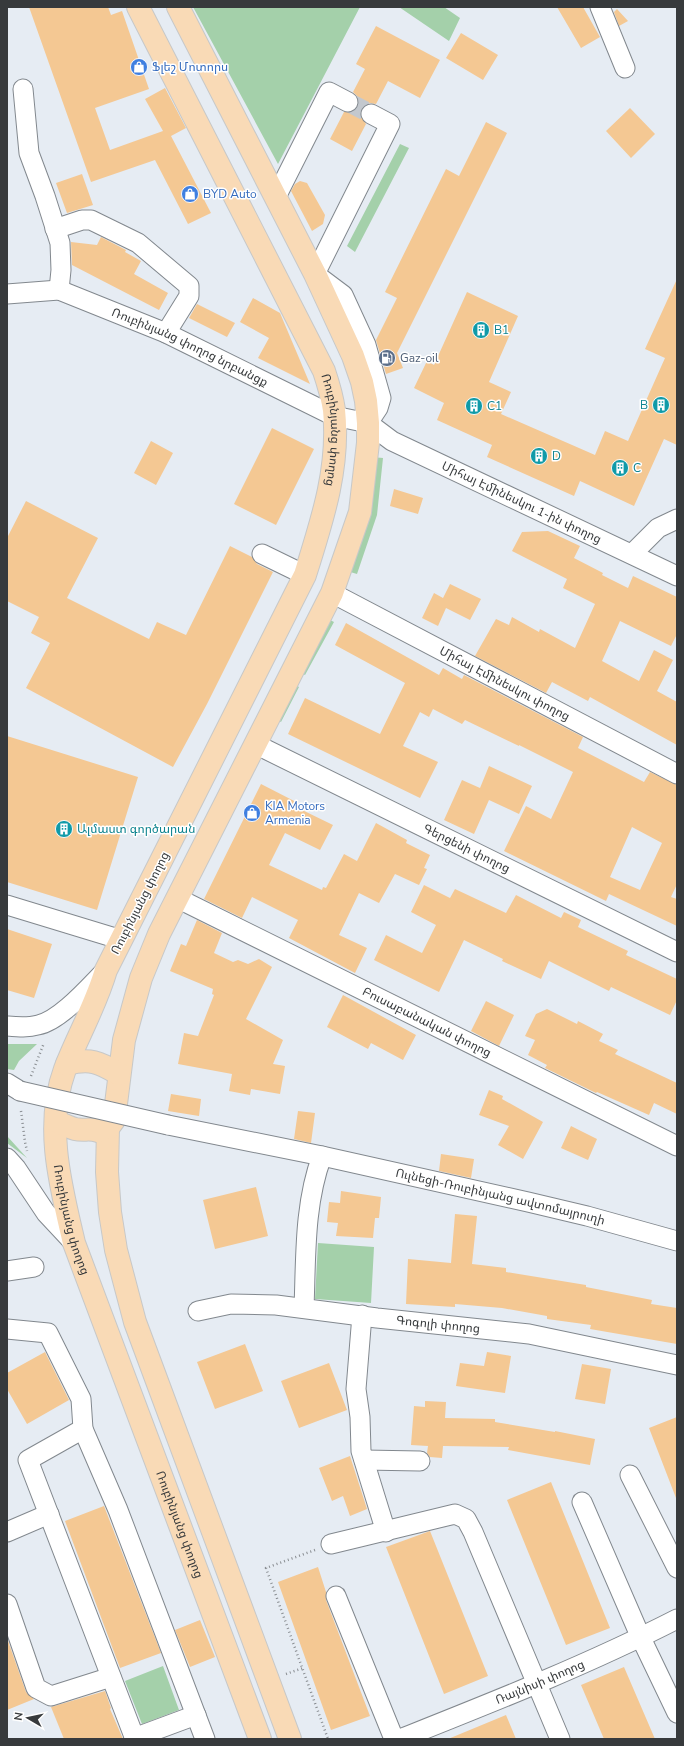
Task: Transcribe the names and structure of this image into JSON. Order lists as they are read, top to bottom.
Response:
{
  "streets": {
    "main road": ["Ռուբինյանց փողոց"],
    "street": [
      "Ռուբինյանց փողոց նրբանցք",
      "Միհայ Էմինեսկու 1-ին փողոց",
      "Միհայ Էմինեսկու փողոց",
      "Գերցենի փողոց",
      "Բուսաբանական փողոց",
      "Ուլնեցի-Ռուբինյանց ավտոմայրուղի",
      "Գոգոլի փողոց",
      "Ռայնիսի փողոց"
    ]
  },
  "crossings": [
    ["Ռուբինյանց փողոց նրբանցք", "Ռուբինյանց փողոց"],
    ["Ռուբինյանց փողոց նրբանցք", "Միհայ Էմինեսկու 1-ին փողոց"]
  ],
  "places": {
    "shop": ["Ֆլեշ Մոտորս", "BYD Auto", "KIA Motors Armenia"],
    "building": [
      "B1",
      "B",
      "C1",
      "D",
      "C",
      "Ալմաստ գործարան"
    ],
    "fuel station": ["Gaz-oil"]
  },
  "north": "left"
}
